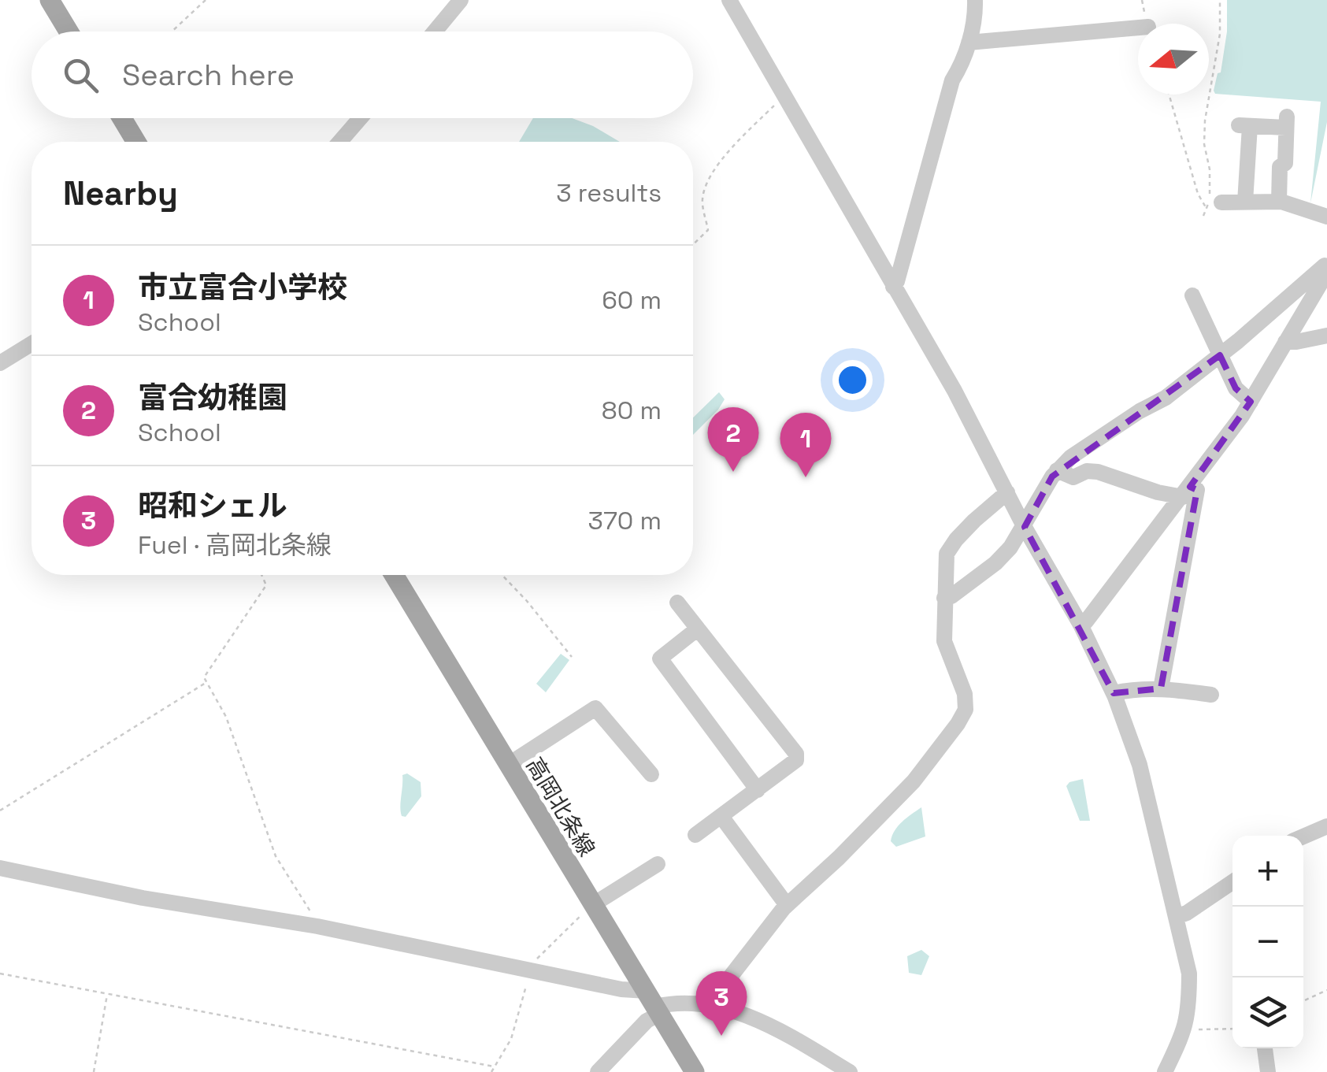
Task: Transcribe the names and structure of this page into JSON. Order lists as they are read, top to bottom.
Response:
{
  "streets": {
    "main road": ["高岡北条線"]
  },
  "north": "left",
  "page": {
    "search": "Search here",
    "heading": ["Nearby", "3 results"],
    "list": [
      {
        "mark": "1",
        "name": "市立富合小学校",
        "note": "School",
        "value": "60 m"
      },
      {
        "mark": "2",
        "name": "富合幼稚園",
        "note": "School",
        "value": "80 m"
      },
      {
        "mark": "3",
        "name": "昭和シェル",
        "note": "Fuel · 高岡北条線",
        "value": "370 m"
      }
    ],
    "pins": ["2", "1", "3"],
    "map_buttons": ["+", "−"]
  }
}
